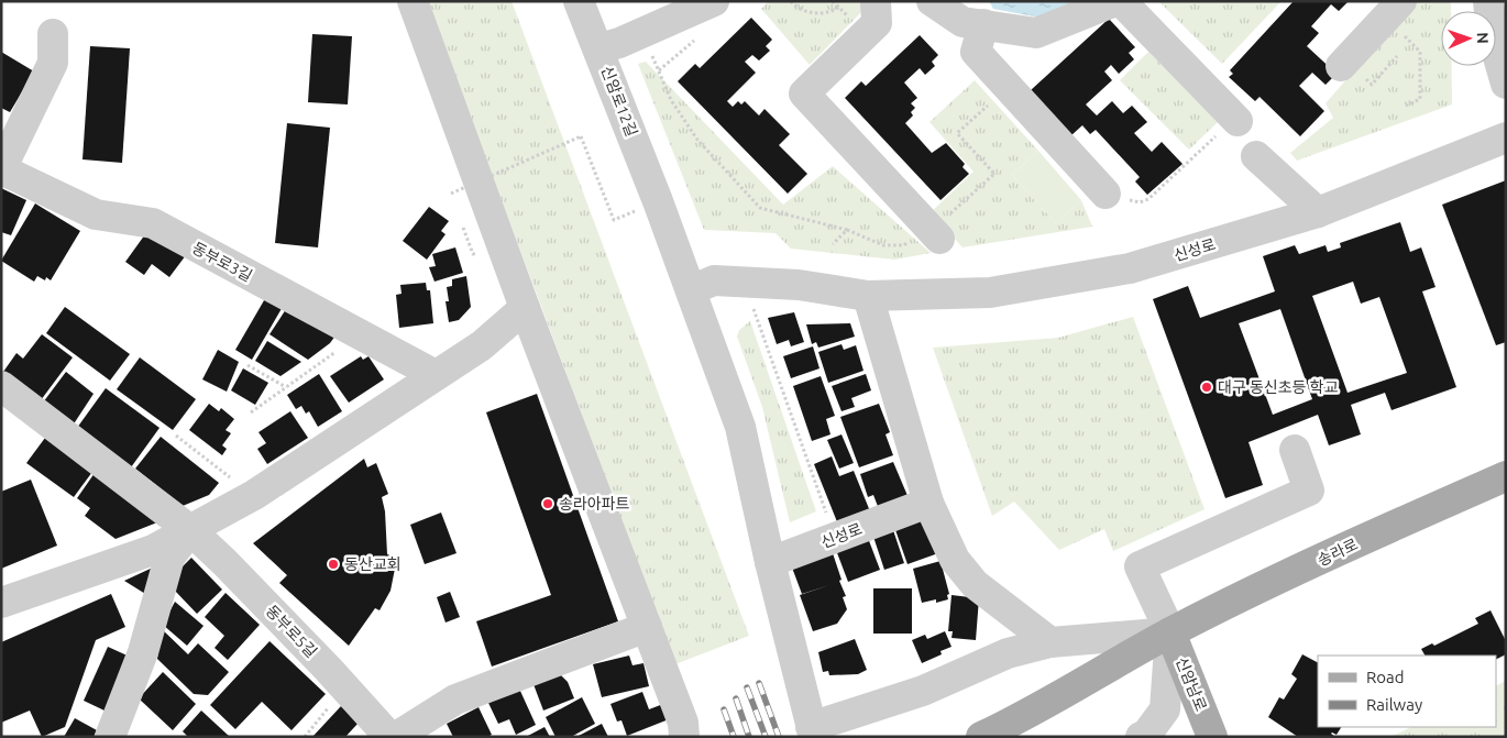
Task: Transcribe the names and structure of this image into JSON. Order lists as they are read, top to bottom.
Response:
{
  "streets": {
    "main road": ["송라로", "신암남로"],
    "street": [
      "신암로12길",
      "신성로",
      "동부로3길",
      "동부로5길"
    ]
  },
  "crossings": [
    ["신암로12길", "신성로"],
    ["신암로12길", "송라로"],
    ["송라로", "신암남로"]
  ],
  "places": ["대구 동신초등 학교", "송라아파트", "동산교회"],
  "legend": ["Road", "Railway"],
  "north": "right"
}
